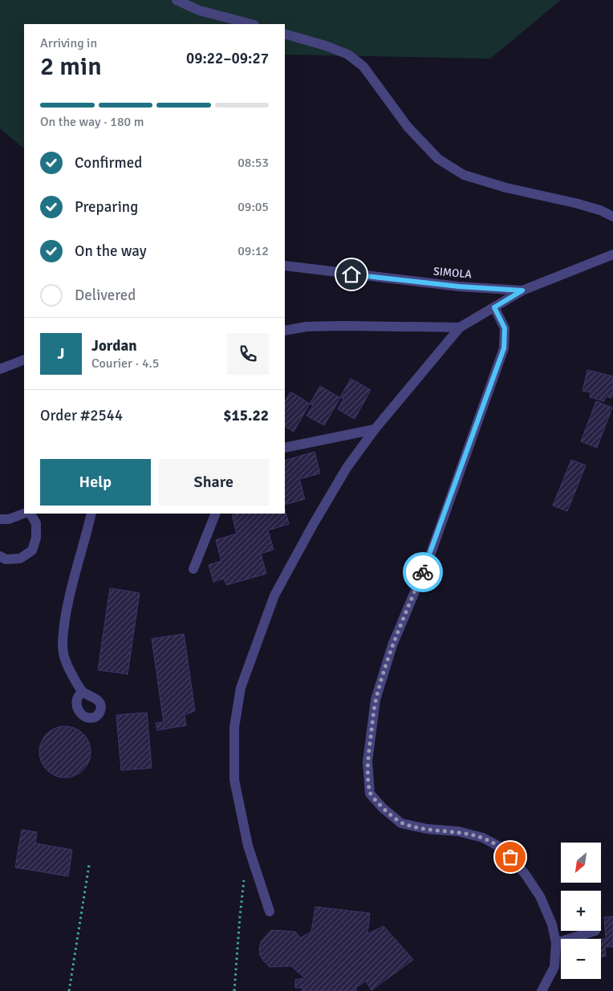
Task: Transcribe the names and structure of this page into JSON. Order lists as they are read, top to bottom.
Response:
{
  "streets": {
    "street": ["SIMOLA"]
  },
  "north": "bottom left",
  "page": {
    "heading": ["2 min", "Arriving in", "09:22–09:27"],
    "panel": [
      "Jordan",
      "Courier · 4.5",
      "Order #2544",
      "$15.22"
    ],
    "bar": "On the way · 180 m",
    "list": [
      ["Confirmed", "08:53"],
      ["Preparing", "09:05"],
      ["On the way", "09:12"],
      "Delivered"
    ],
    "round": "J",
    "buttons": ["Help", "Share"],
    "map_buttons": ["+", "−"]
  }
}
